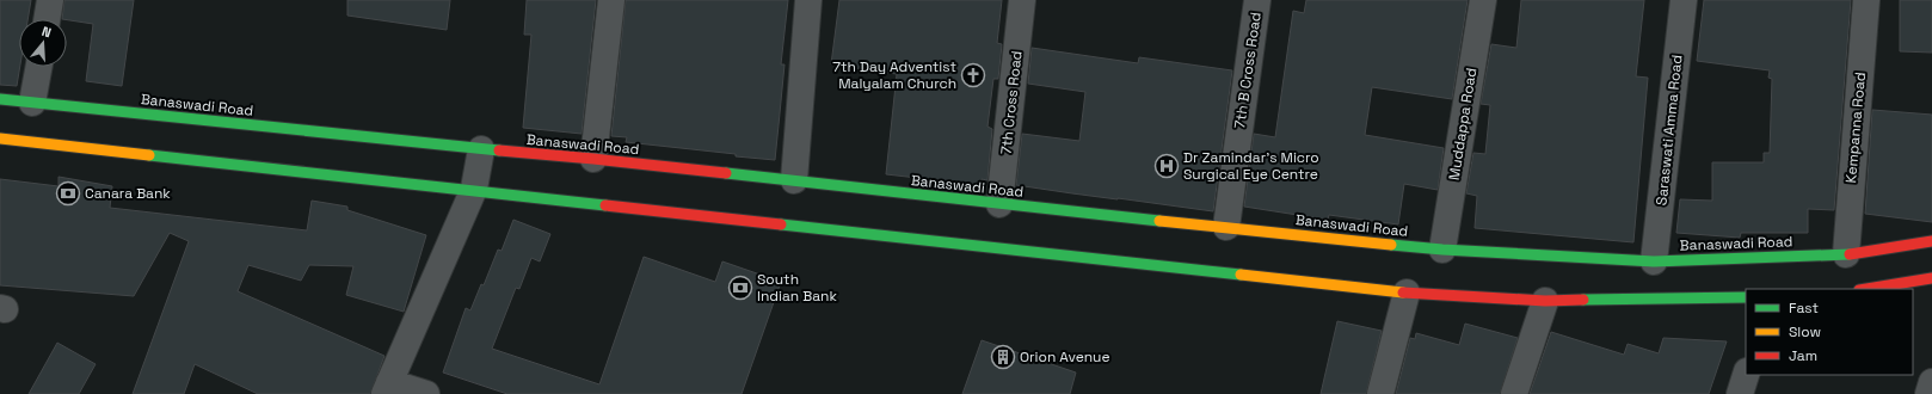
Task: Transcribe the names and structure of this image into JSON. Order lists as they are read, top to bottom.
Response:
{
  "streets": {
    "main road": ["Banaswadi Road"],
    "street": [
      "7th B Cross Road",
      "7th Cross Road",
      "Muddappa Road",
      "Kempanna Road",
      "Saraswati Amma Road"
    ]
  },
  "crossings": [
    ["7th B Cross Road", "Banaswadi Road"],
    ["7th Cross Road", "Banaswadi Road"],
    ["Banaswadi Road", "Muddappa Road"],
    ["Banaswadi Road", "Kempanna Road"],
    ["Banaswadi Road", "Saraswati Amma Road"]
  ],
  "places": {
    "church": ["7th Day Adventist Malyalam Church"],
    "hospital": ["Dr Zamindar's Micro Surgical Eye Centre"],
    "bank": ["Canara Bank", "South Indian Bank"],
    "building": ["Orion Avenue"]
  },
  "legend": ["Fast", "Slow", "Jam"],
  "north": "top"
}
